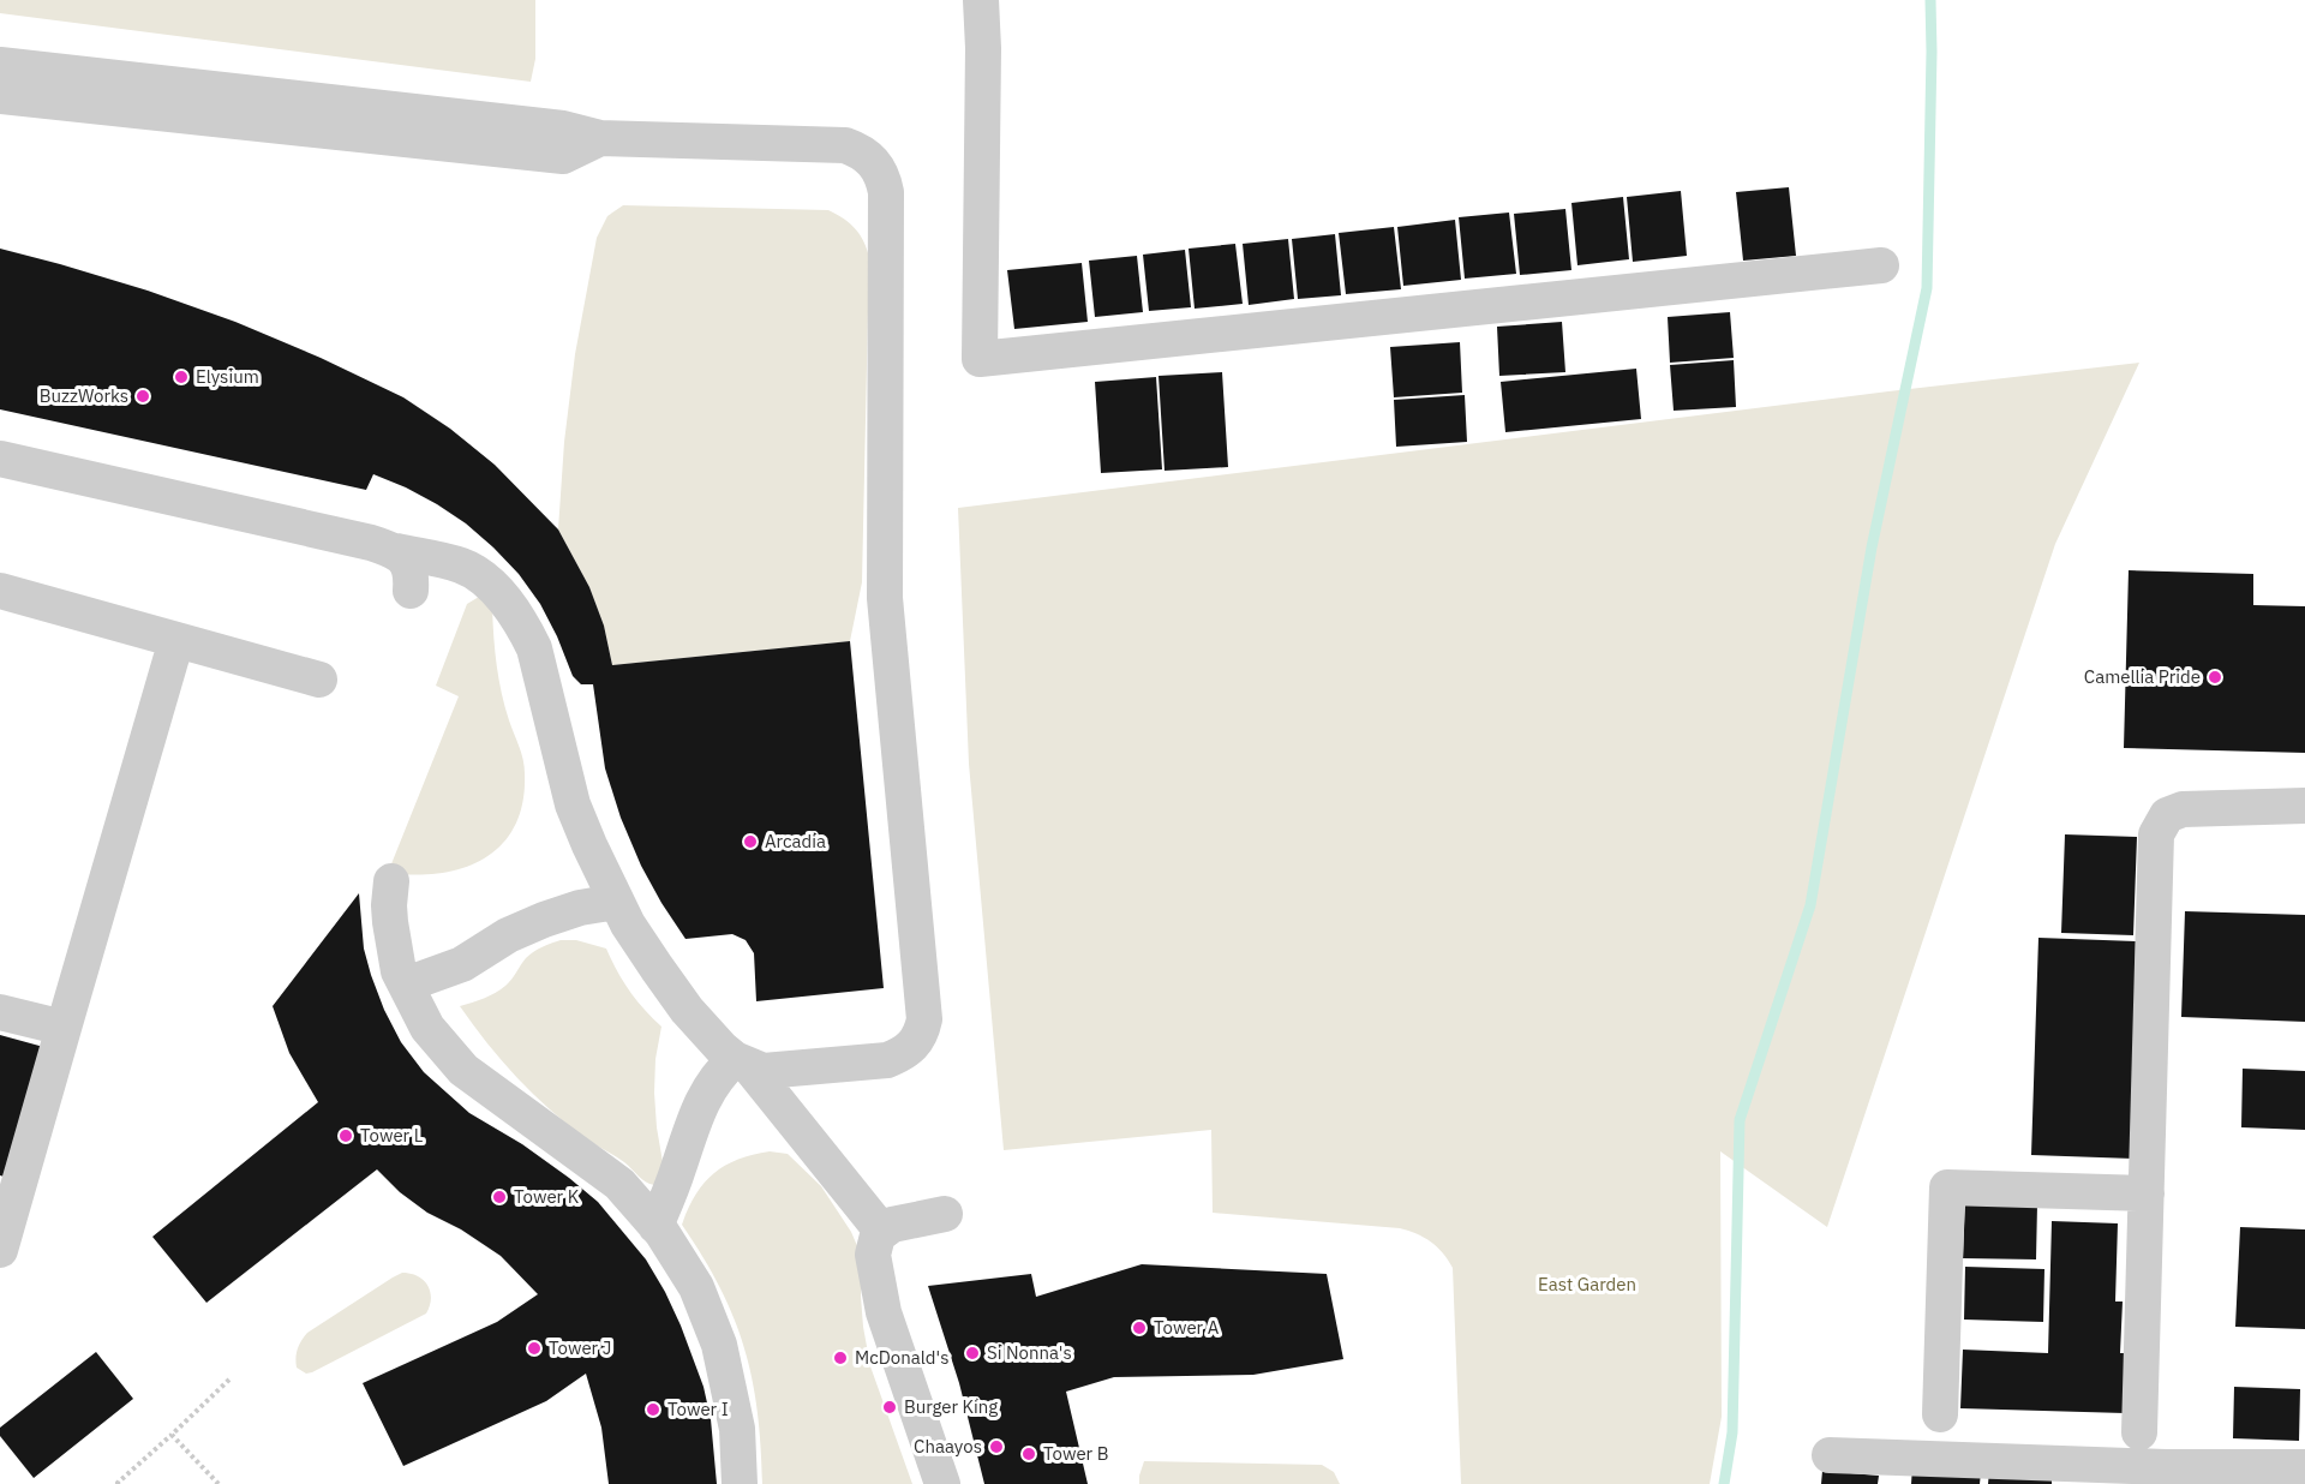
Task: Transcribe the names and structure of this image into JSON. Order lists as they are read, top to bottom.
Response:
{
  "parks": ["East Garden"],
  "places": [
    "Elysium",
    "BuzzWorks",
    "Camellia Pride",
    "Arcadia",
    "Tower L",
    "Tower K",
    "Tower A",
    "Tower J",
    "Si Nonna's",
    "McDonald's",
    "Burger King",
    "Tower I",
    "Chaayos",
    "Tower B"
  ]
}
